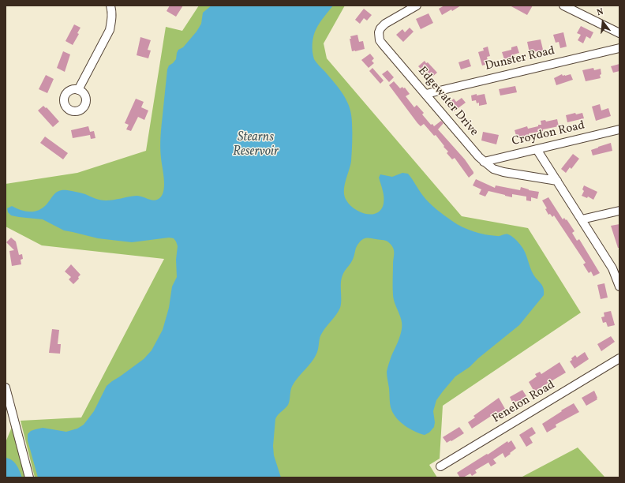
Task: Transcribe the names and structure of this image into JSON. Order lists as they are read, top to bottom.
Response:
{
  "streets": {
    "street": [
      "Dunster Road",
      "Edgewater Drive",
      "Croydon Road",
      "Fenelon Road"
    ]
  },
  "crossings": [
    ["Dunster Road", "Edgewater Drive"],
    ["Edgewater Drive", "Croydon Road"]
  ],
  "water": ["Stearns Reservoir"],
  "north": "top"
}
